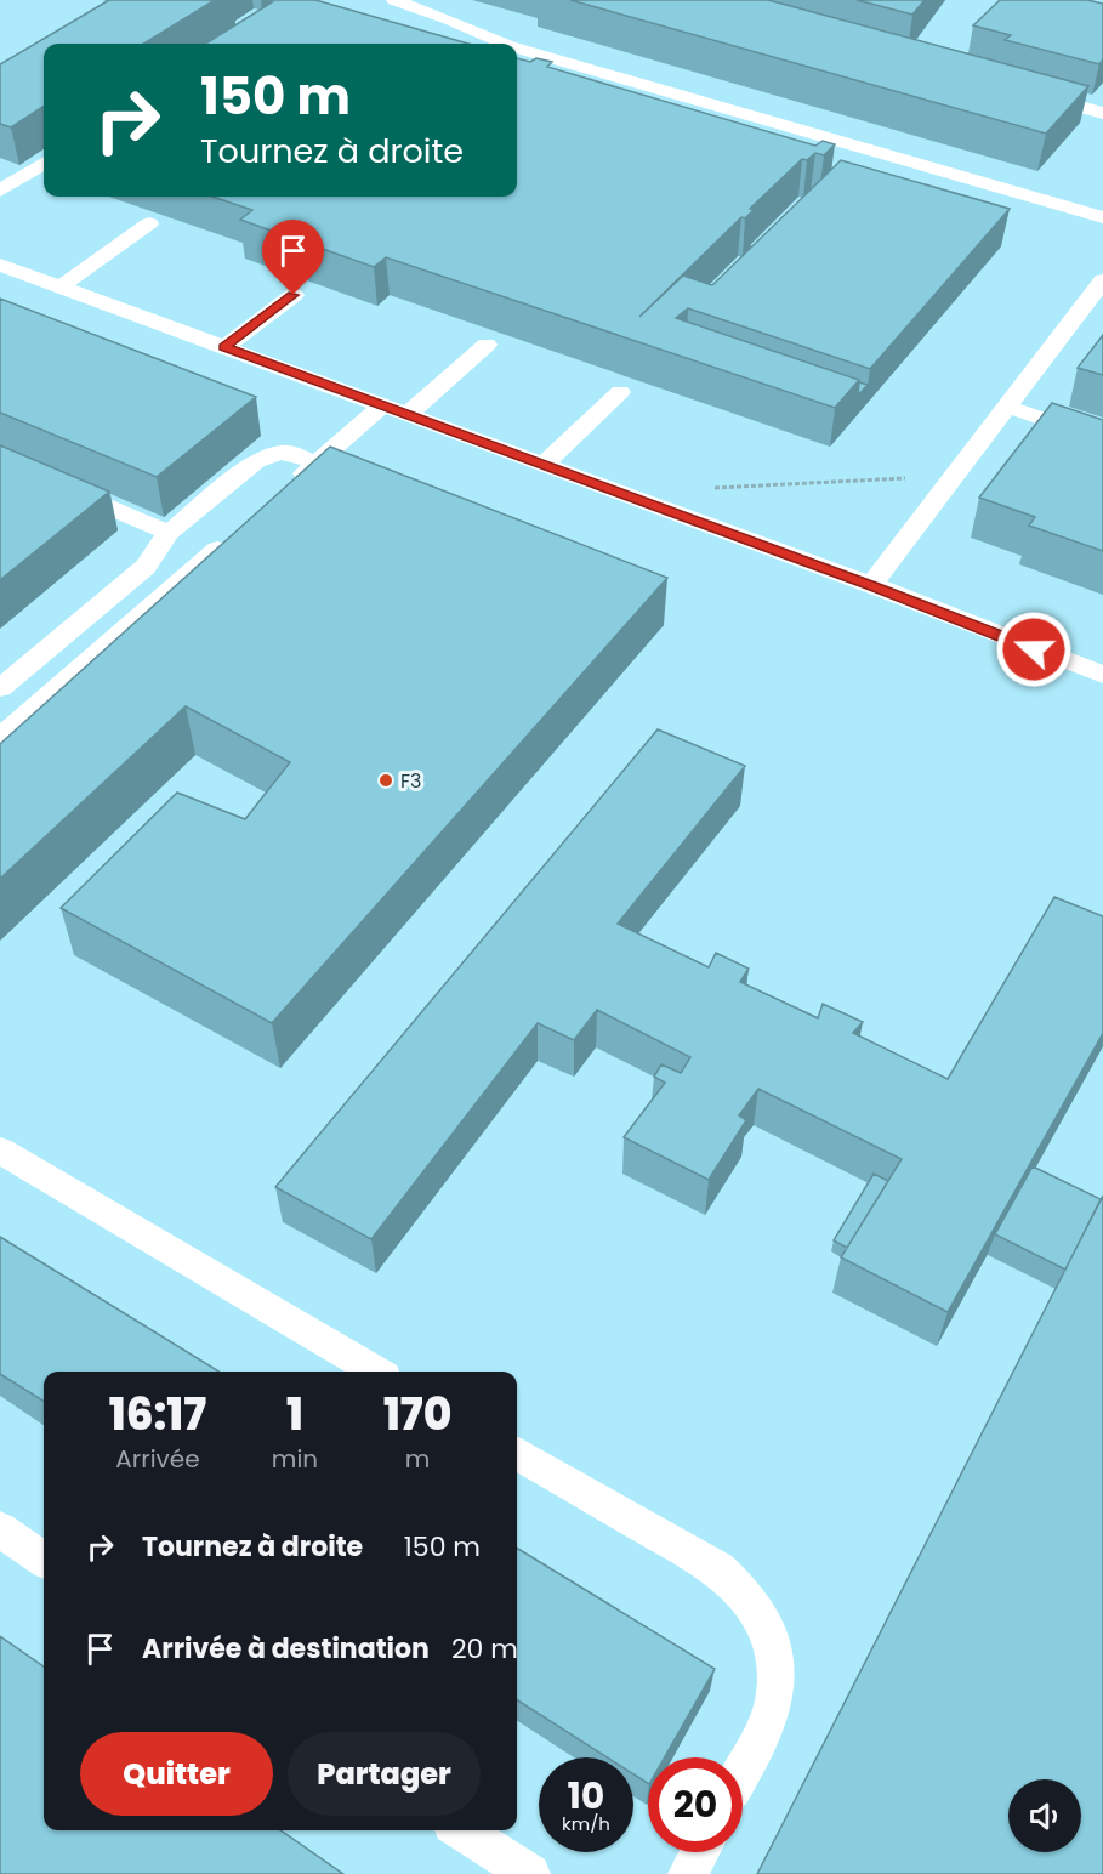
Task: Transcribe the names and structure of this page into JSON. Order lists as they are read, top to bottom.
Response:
{
  "places": ["F3"],
  "page": {
    "turn": ["150 m", "Tournez à droite"],
    "eta": [
      "16:17",
      "Arrivée",
      "1",
      "min",
      "170",
      "m"
    ],
    "list": [
      {
        "name": "Tournez à droite",
        "value": "150 m"
      },
      {
        "name": "Arrivée à destination",
        "value": "20 m"
      }
    ],
    "buttons": ["Quitter", "Partager"],
    "speed": "10 km/h",
    "limit": "20"
  }
}
